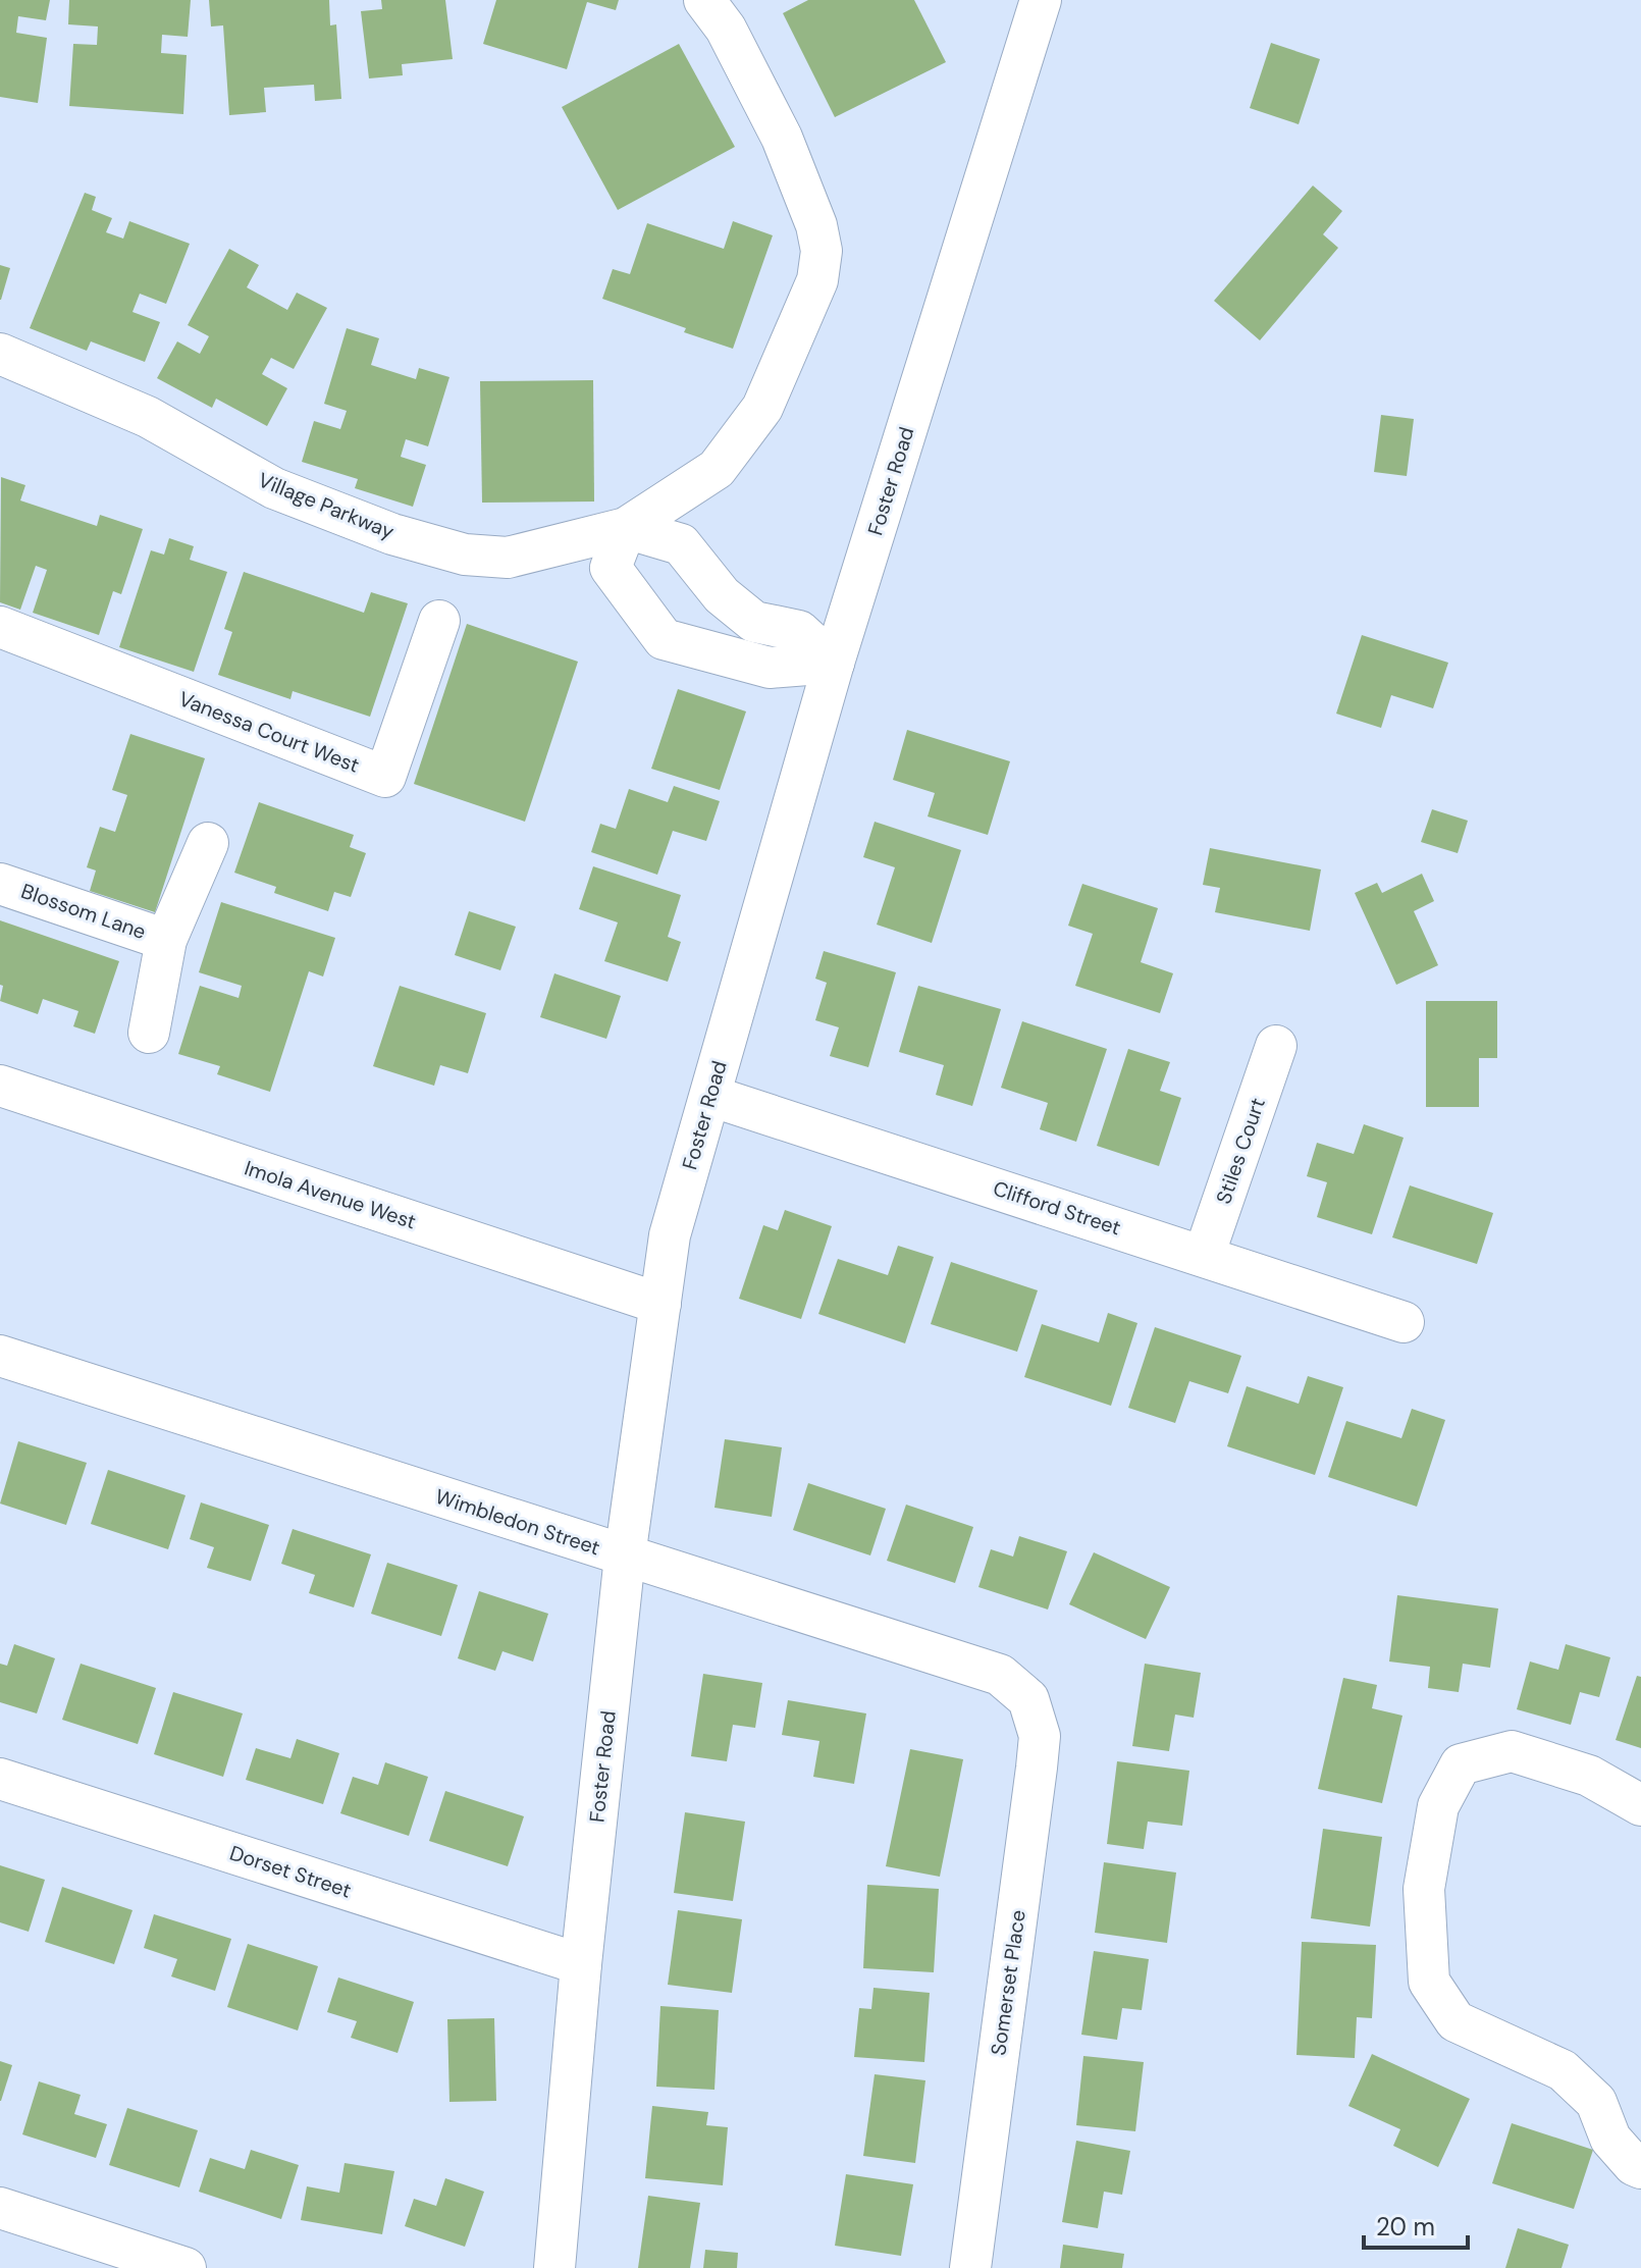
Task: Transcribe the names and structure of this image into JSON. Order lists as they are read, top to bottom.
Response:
{
  "streets": {
    "street": [
      "Foster Road",
      "Village Parkway",
      "Vanessa Court West",
      "Blossom Lane",
      "Stiles Court",
      "Imola Avenue West",
      "Clifford Street",
      "Wimbledon Street",
      "Dorset Street",
      "Somerset Place"
    ]
  },
  "crossings": [
    ["Foster Road", "Imola Avenue West"],
    ["Foster Road", "Clifford Street"],
    ["Foster Road", "Wimbledon Street"],
    ["Foster Road", "Dorset Street"],
    ["Stiles Court", "Clifford Street"],
    ["Wimbledon Street", "Somerset Place"]
  ],
  "scale_bar": "20 m"
}
